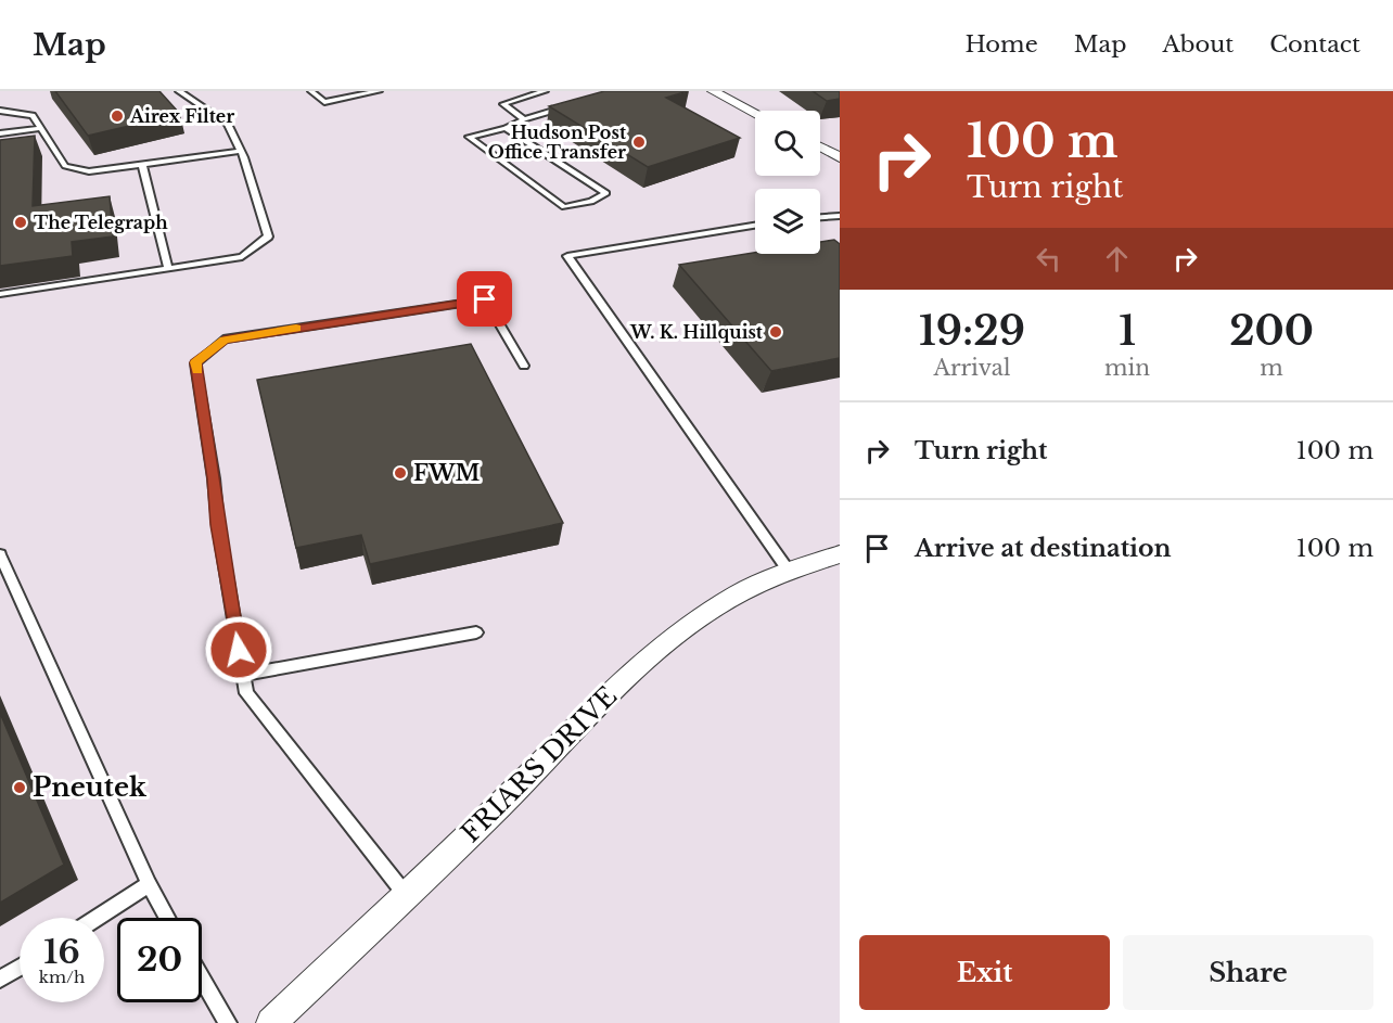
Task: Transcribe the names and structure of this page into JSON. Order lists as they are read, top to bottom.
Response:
{
  "streets": {
    "street": ["FRIARS DRIVE"]
  },
  "places": [
    "Airex Filter",
    "Hudson Post Office Transfer",
    "The Telegraph",
    "W. K. Hillquist",
    "FWM",
    "Pneutek"
  ],
  "page": {
    "header": "Map",
    "nav": [
      "Home",
      "Map",
      "About",
      "Contact"
    ],
    "turn": ["100 m", "Turn right"],
    "eta": [
      "19:29",
      "Arrival",
      "1",
      "min",
      "200",
      "m"
    ],
    "list": [
      {
        "name": "Turn right",
        "value": "100 m"
      },
      {
        "name": "Arrive at destination",
        "value": "100 m"
      }
    ],
    "speed": "16 km/h",
    "limit": "20",
    "buttons": ["Exit", "Share"]
  }
}
